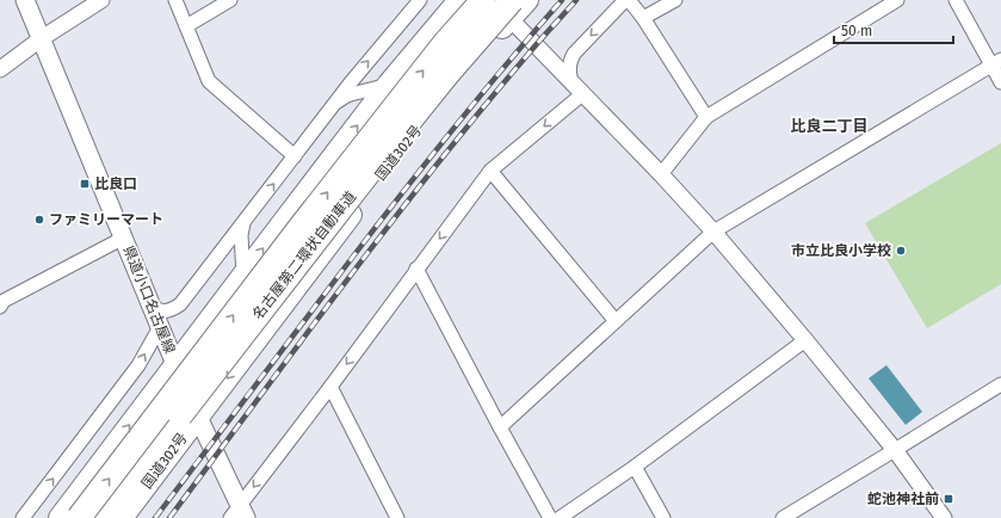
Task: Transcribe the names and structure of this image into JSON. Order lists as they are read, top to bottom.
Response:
{
  "streets": {
    "highway": ["国道302号", "名古屋第二環状自動車道"],
    "main road": ["県道小口名古屋線"]
  },
  "crossings": [
    ["国道302号", "名古屋第二環状自動車道"],
    ["国道302号", "県道小口名古屋線"]
  ],
  "districts": ["比良二丁目"],
  "places": {
    "transit": ["比良口", "蛇池神社前"],
    "other": ["ファミリーマート", "市立比良小学校"]
  },
  "scale_bar": "50 m"
}
